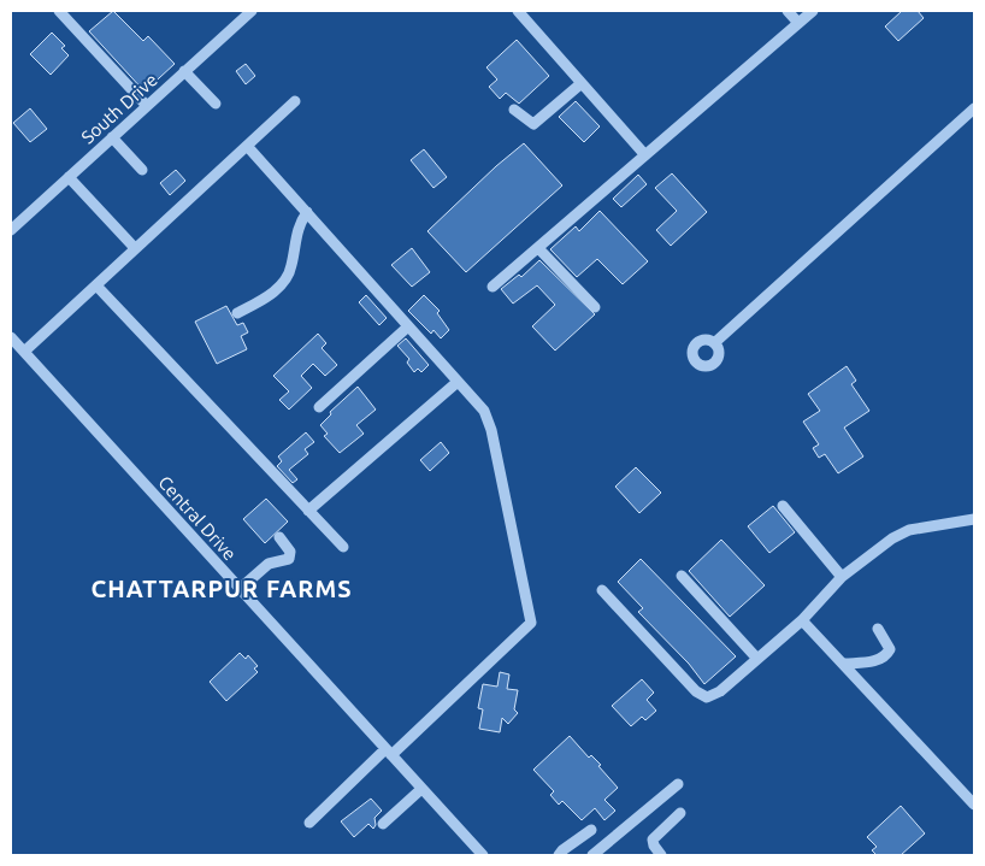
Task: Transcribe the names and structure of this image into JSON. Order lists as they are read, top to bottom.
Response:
{
  "streets": {
    "street": ["South Drive", "Central Drive"]
  },
  "districts": ["CHATTARPUR FARMS"]
}
